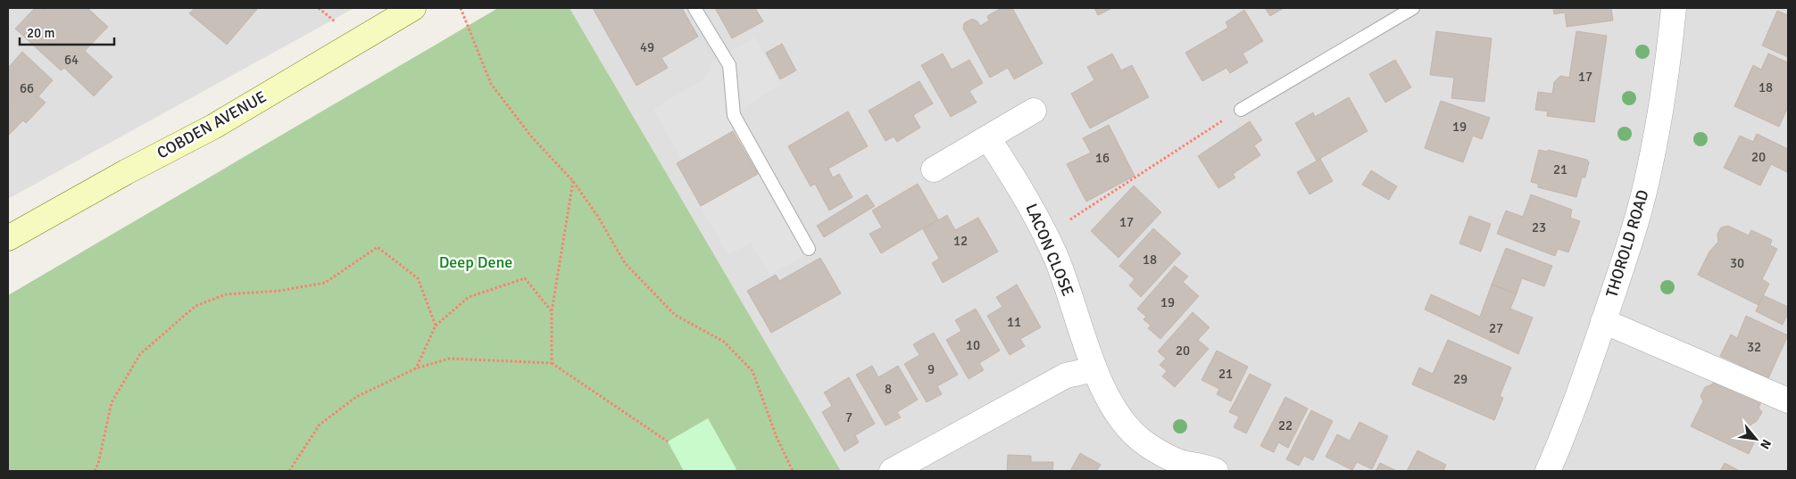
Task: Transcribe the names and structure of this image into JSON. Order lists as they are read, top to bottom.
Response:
{
  "streets": {
    "street": ["COBDEN AVENUE", "THOROLD ROAD", "LACON CLOSE"]
  },
  "parks": ["Deep Dene"],
  "house_numbers": [
    "49",
    "64",
    "17",
    "18",
    "66",
    "19",
    "20",
    "16",
    "21",
    "17",
    "23",
    "12",
    "18",
    "30",
    "19",
    "11",
    "27",
    "10",
    "32",
    "20",
    "9",
    "21",
    "29",
    "8",
    "7",
    "22"
  ],
  "scale_bar": "20 m",
  "north": "bottom right"
}
